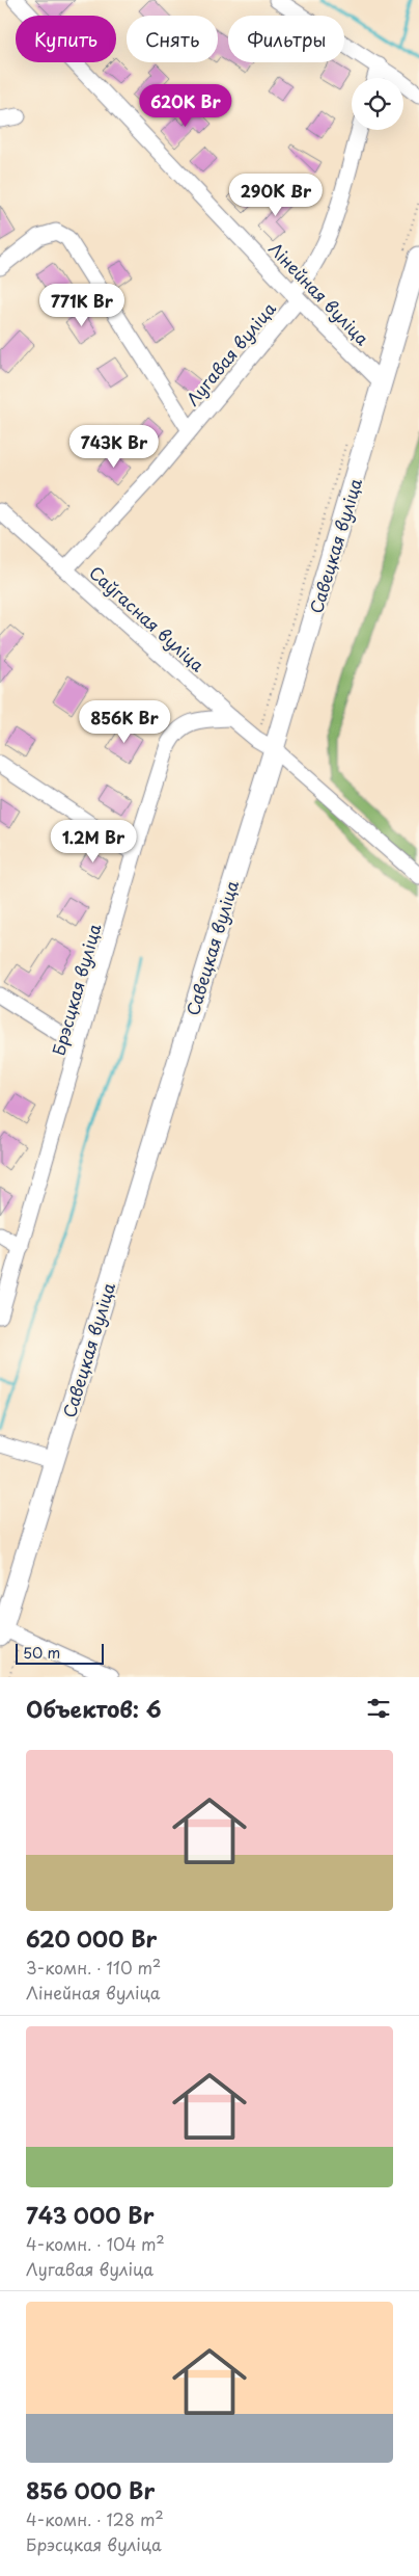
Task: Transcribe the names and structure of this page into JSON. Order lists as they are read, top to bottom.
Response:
{
  "streets": {
    "main road": ["Савецкая вуліца"],
    "street": [
      "Лінейная вуліца",
      "Лугавая вуліца",
      "Саўгасная вуліца",
      "Брэсцкая вуліца"
    ]
  },
  "crossings": [
    ["Лінейная вуліца", "Лугавая вуліца"],
    ["Лінейная вуліца", "Савецкая вуліца"],
    ["Лугавая вуліца", "Саўгасная вуліца"],
    ["Савецкая вуліца", "Саўгасная вуліца"],
    ["Саўгасная вуліца", "Брэсцкая вуліца"]
  ],
  "scale_bar": "50 m",
  "page": {
    "chip": ["Купить", "Снять", "Фильтры"],
    "price": [
      "620K Br",
      "290K Br",
      "771K Br",
      "743K Br",
      "856K Br",
      "1.2M Br"
    ],
    "scale": "50 m",
    "heading": "Объектов: 6",
    "list": [
      {
        "name": "620 000 Br",
        "note": "3-комн. · 110 m² · Лінейная вуліца"
      },
      {
        "name": "743 000 Br",
        "note": "4-комн. · 104 m² · Лугавая вуліца"
      },
      {
        "name": "856 000 Br",
        "note": "4-комн. · 128 m² · Брэсцкая вуліца"
      }
    ]
  }
}
